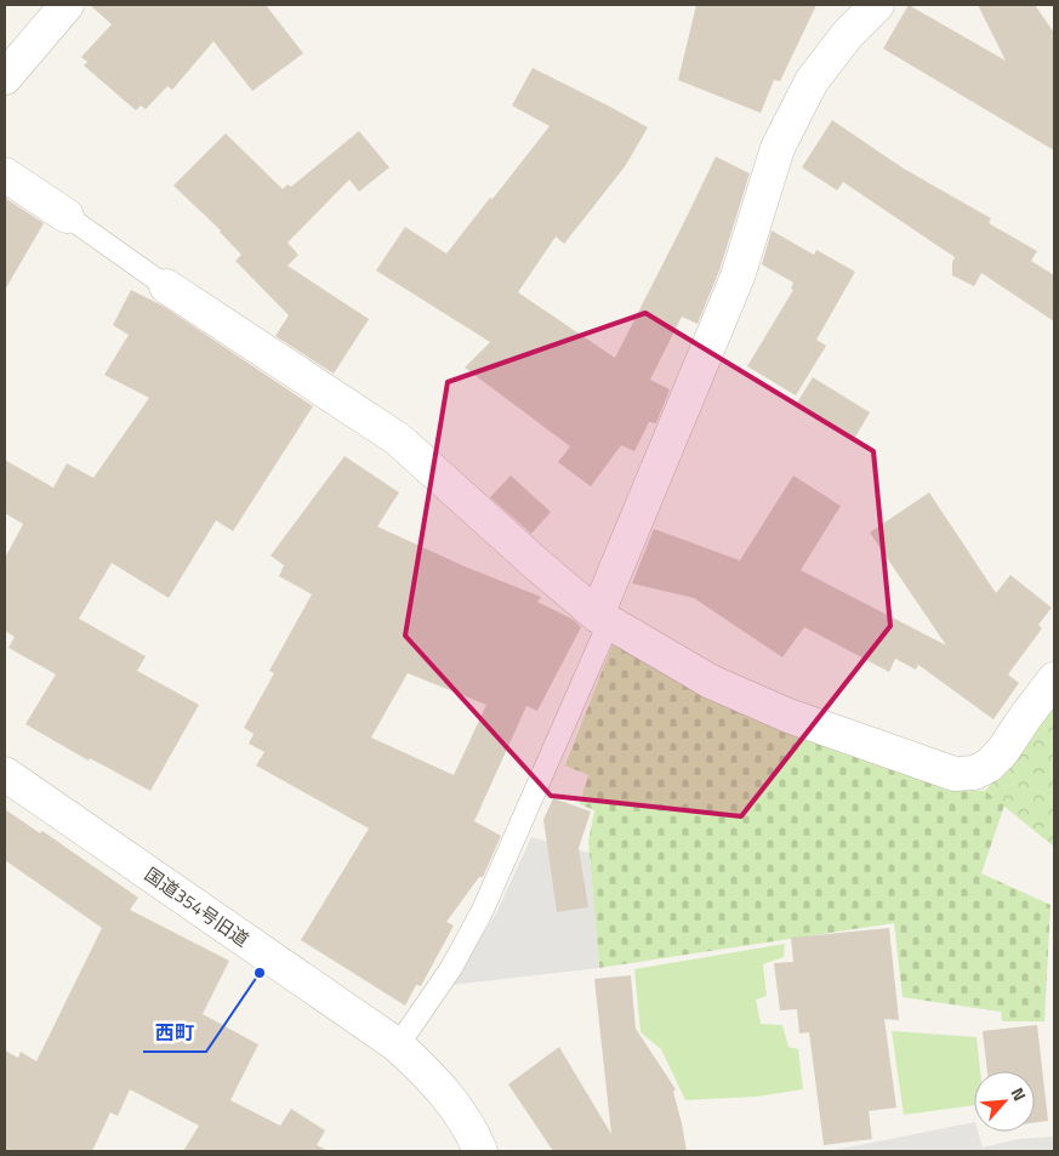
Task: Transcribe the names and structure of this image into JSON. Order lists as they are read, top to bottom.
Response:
{
  "streets": {
    "street": ["国道354号旧道"]
  },
  "places": ["西町"],
  "north": "top right"
}
